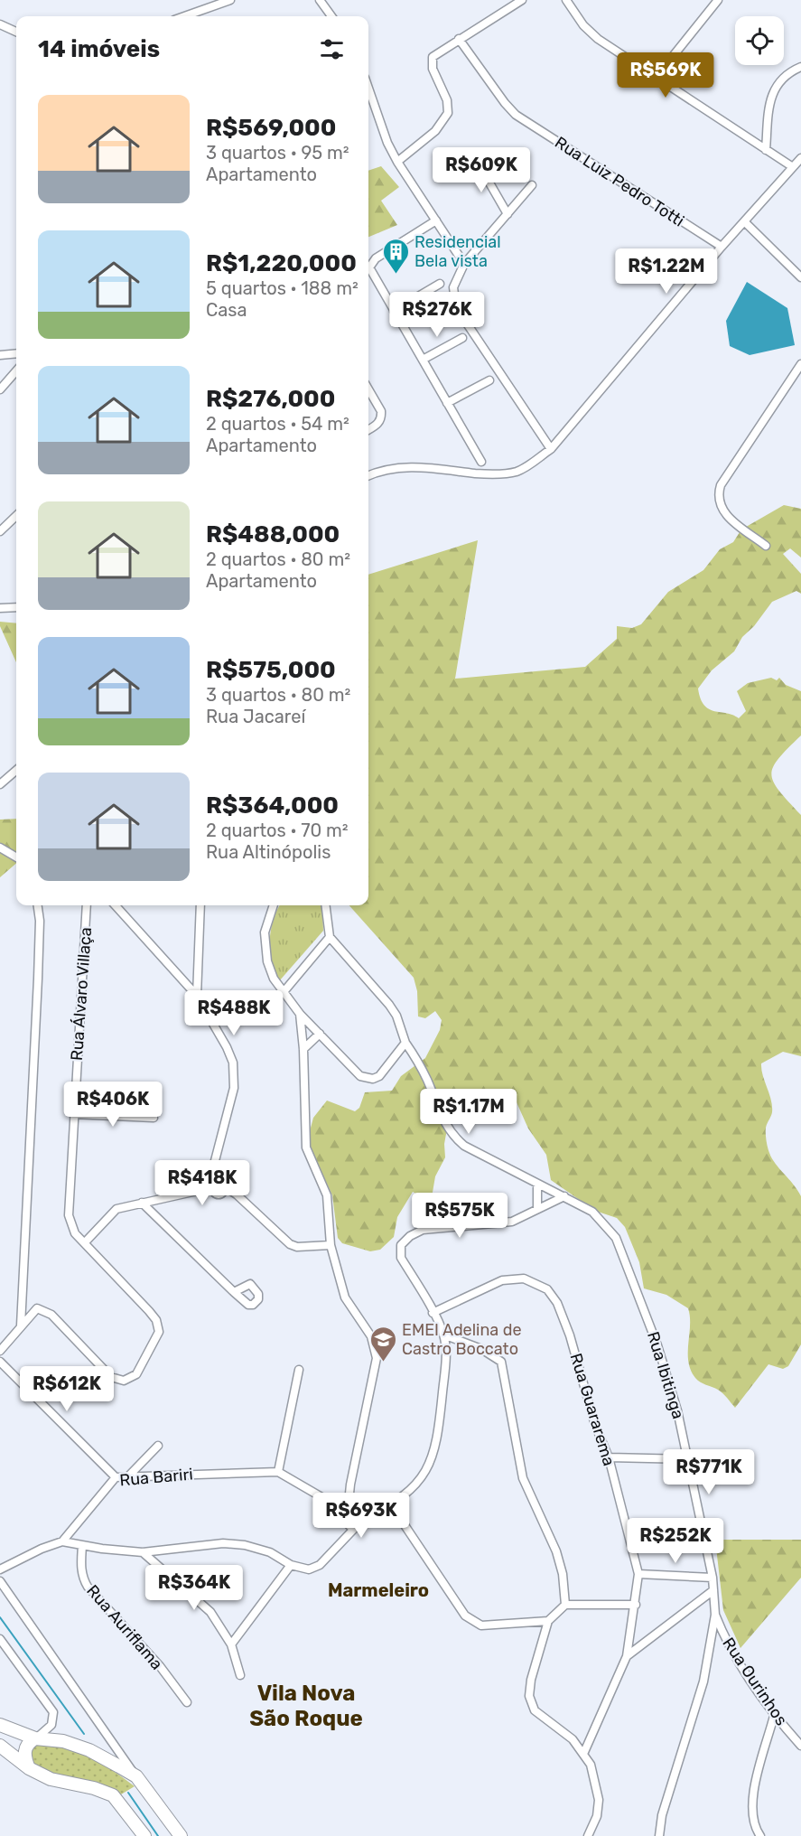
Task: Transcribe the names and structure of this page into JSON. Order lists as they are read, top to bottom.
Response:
{
  "streets": {
    "street": [
      "Rua Luiz Pedro Totti",
      "Rua Álvaro Villaça",
      "Rua Ibitinga",
      "Rua Guararema",
      "Rua Bariri",
      "Rua Auriflama",
      "Rua Ourinhos"
    ]
  },
  "crossings": [
    ["Rua Ibitinga", "Rua Ourinhos"]
  ],
  "districts": ["Marmeleiro", "Vila Nova São Roque"],
  "places": {
    "building": ["Residencial Bela vista"],
    "school or university": ["EMEI Adelina de Castro Boccato"]
  },
  "page": {
    "heading": "14 imóveis",
    "price": [
      "R$569K",
      "R$609K",
      "R$1.22M",
      "R$276K",
      "R$488K",
      "R$406K",
      "R$1.17M",
      "R$418K",
      "R$575K",
      "R$612K",
      "R$771K",
      "R$693K",
      "R$252K",
      "R$364K"
    ],
    "list": [
      {
        "name": "R$569,000",
        "note": "3 quartos · 95 m² · Apartamento"
      },
      {
        "name": "R$1,220,000",
        "note": "5 quartos · 188 m² · Casa"
      },
      {
        "name": "R$276,000",
        "note": "2 quartos · 54 m² · Apartamento"
      },
      {
        "name": "R$488,000",
        "note": "2 quartos · 80 m² · Apartamento"
      },
      {
        "name": "R$575,000",
        "note": "3 quartos · 80 m² · Rua Jacareí"
      },
      {
        "name": "R$364,000",
        "note": "2 quartos · 70 m² · Rua Altinópolis"
      }
    ]
  }
}
